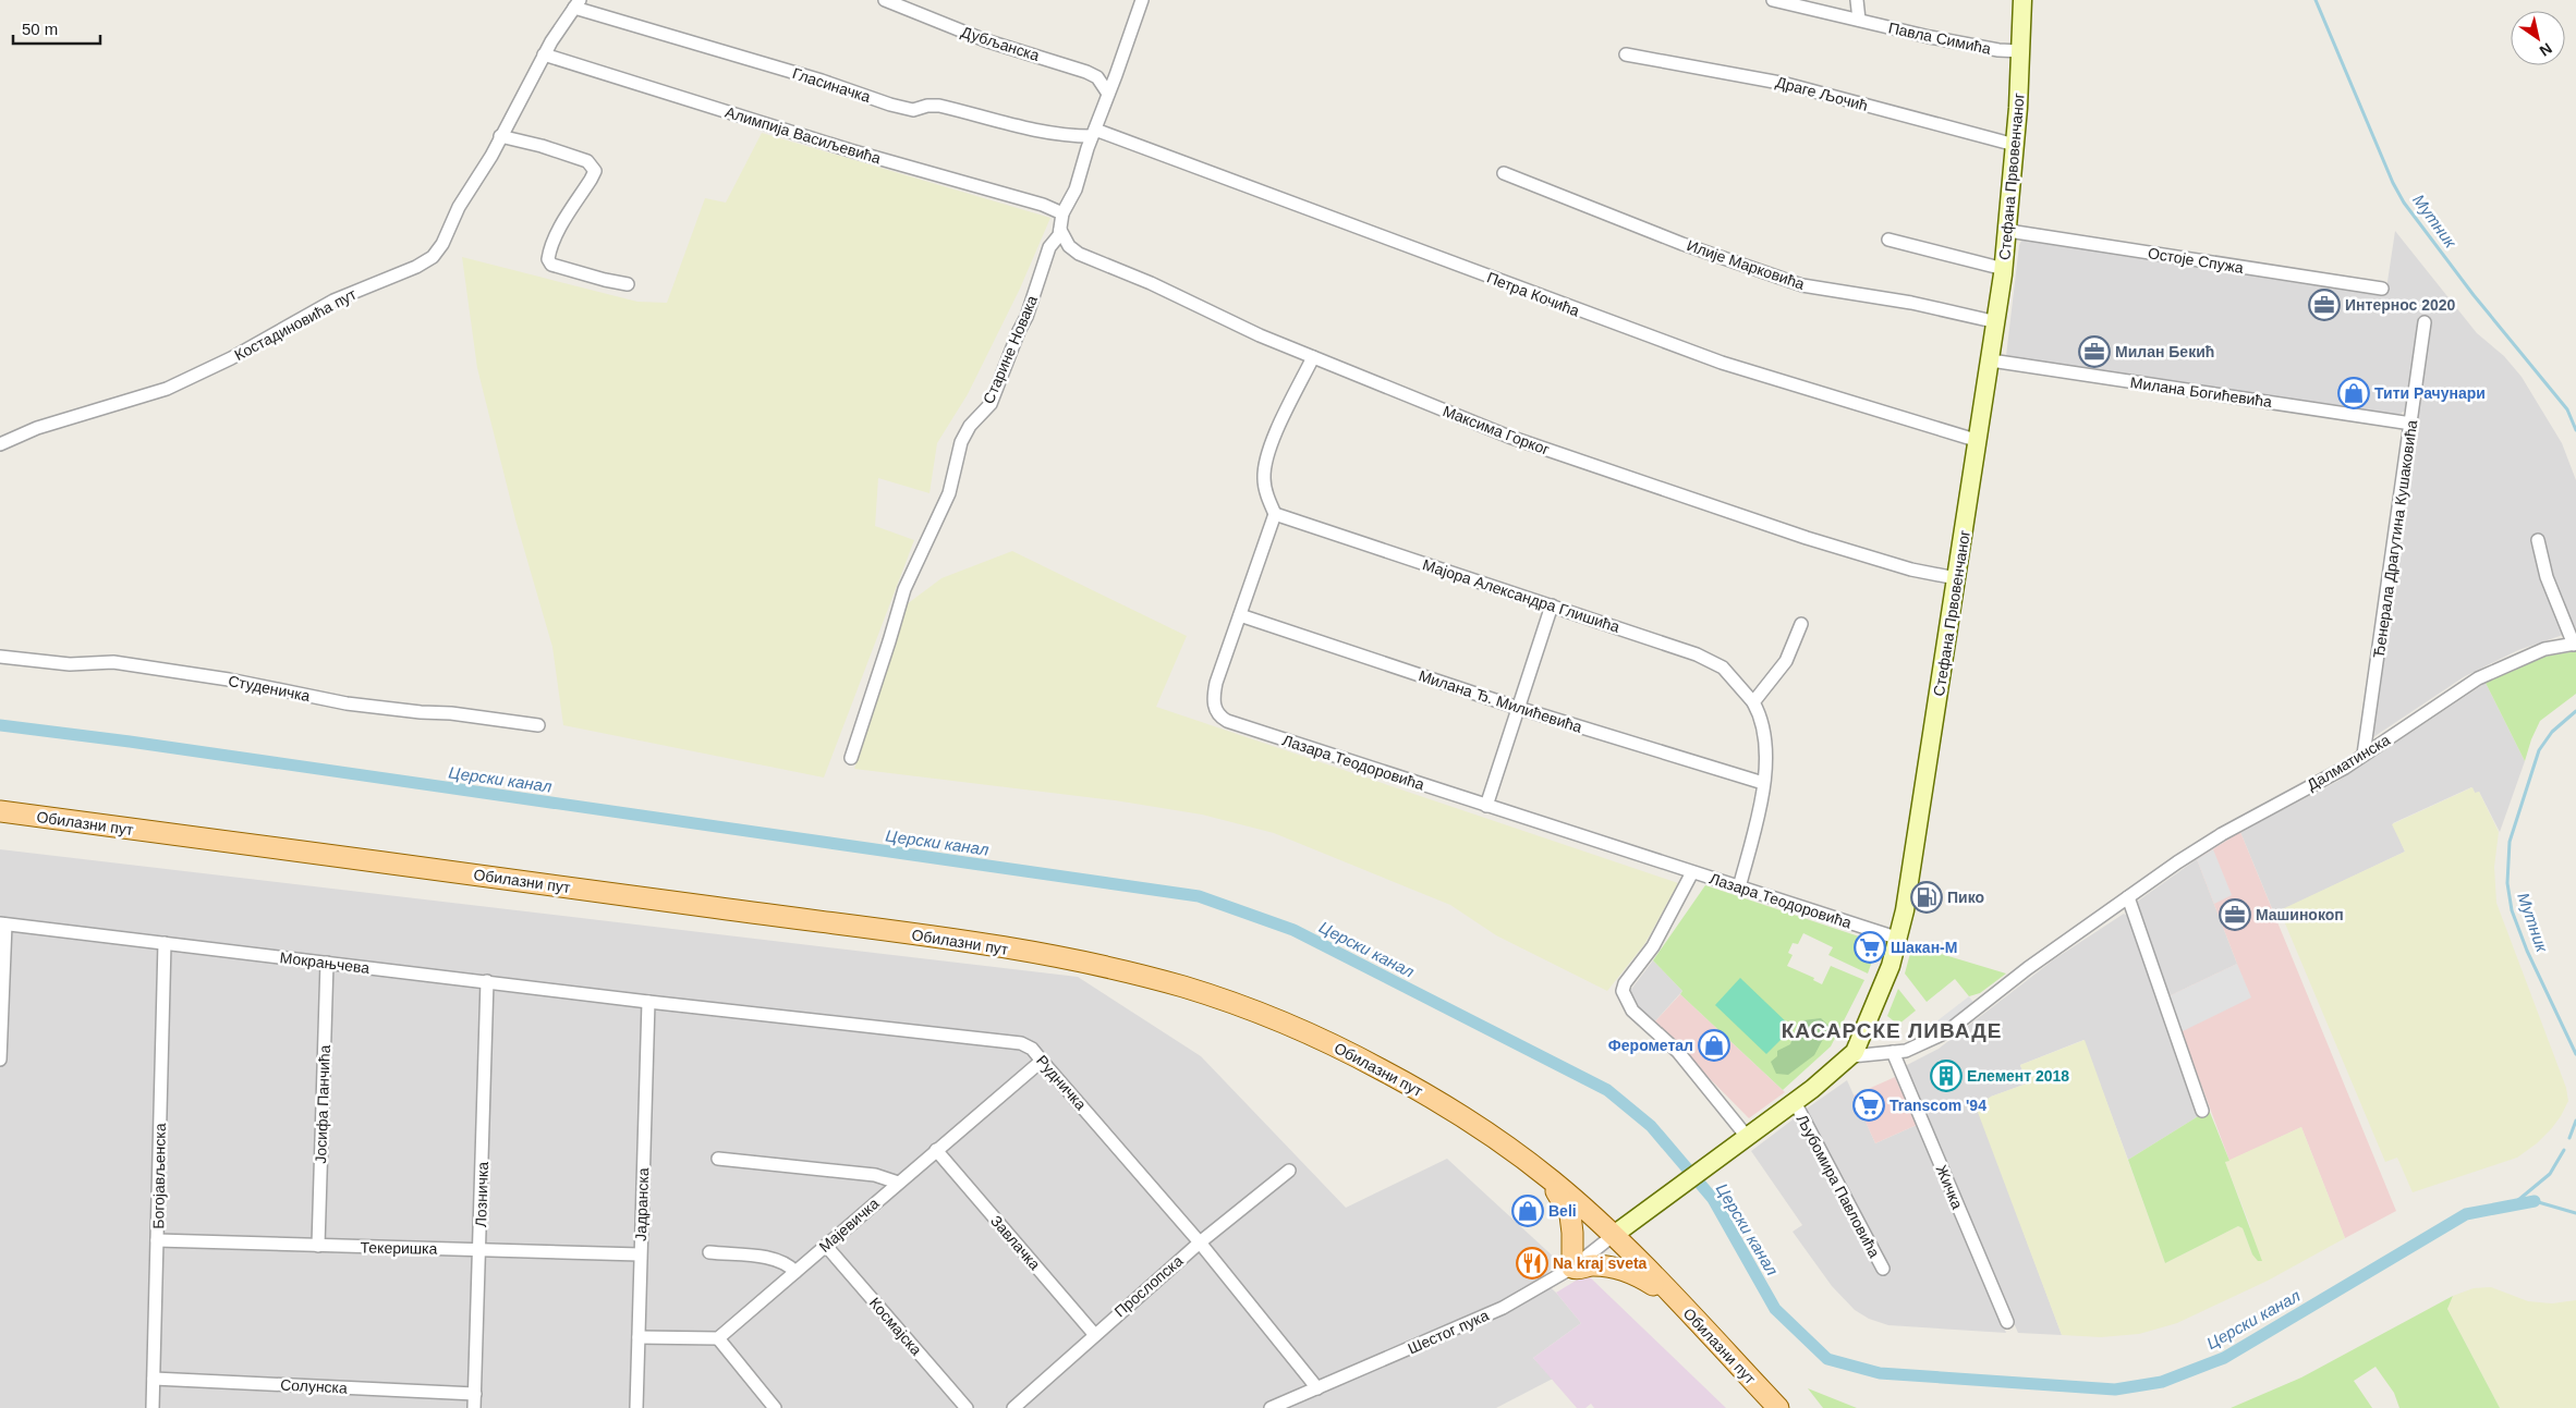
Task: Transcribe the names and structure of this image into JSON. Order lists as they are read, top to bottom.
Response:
{
  "streets": {
    "main road": ["Обилазни пут"],
    "street": [
      "Павла Симића",
      "Дубљанска",
      "Гласиначка",
      "Драге Љочић",
      "Алимпија Васиљевића",
      "Стефана Првовенчаног",
      "Остоје Спужа",
      "Илије Марковића",
      "Петра Кочића",
      "Костадиновића пут",
      "Старине Новака",
      "Милана Богићевића",
      "Максима Горког",
      "Ђенерала Драгутина Кушаковића",
      "Мајора Александра Глишића",
      "Студеничка",
      "Милана Ђ. Милићевића",
      "Лазара Теодоровића",
      "Далматинска",
      "Мокрањчева",
      "Рудничка",
      "Јосифа Панчића",
      "Богојављенска",
      "Љубомира Павловића",
      "Жичка",
      "Лозничка",
      "Јадранска",
      "Мајевичка",
      "Завлачка",
      "Текеришка",
      "Прослопска",
      "Космајска",
      "Шестог пука",
      "Солунска"
    ]
  },
  "crossings": [
    ["Павла Симића", "Стефана Првовенчаног"],
    ["Дубљанска", "Старине Новака"],
    ["Гласиначка", "Петра Кочића"],
    ["Гласиначка", "Костадиновића пут"],
    ["Гласиначка", "Старине Новака"],
    ["Драге Љочић", "Стефана Првовенчаног"],
    ["Алимпија Васиљевића", "Костадиновића пут"],
    ["Алимпија Васиљевића", "Старине Новака"],
    ["Стефана Првовенчаног", "Остоје Спужа"],
    ["Стефана Првовенчаног", "Илије Марковића"],
    ["Стефана Првовенчаног", "Петра Кочића"],
    ["Стефана Првовенчаног", "Милана Богићевића"],
    ["Стефана Првовенчаног", "Максима Горког"],
    ["Стефана Првовенчаног", "Лазара Теодоровића"],
    ["Стефана Првовенчаног", "Далматинска"],
    ["Стефана Првовенчаног", "Обилазни пут"],
    ["Стефана Првовенчаног", "Љубомира Павловића"],
    ["Стефана Првовенчаног", "Шестог пука"],
    ["Петра Кочића", "Старине Новака"],
    ["Старине Новака", "Максима Горког"],
    ["Милана Богићевића", "Ђенерала Драгутина Кушаковића"],
    ["Ђенерала Драгутина Кушаковића", "Далматинска"],
    ["Мајора Александра Глишића", "Милана Ђ. Милићевића"],
    ["Мајора Александра Глишића", "Лазара Теодоровића"],
    ["Милана Ђ. Милићевића", "Лазара Теодоровића"],
    ["Далматинска", "Жичка"],
    ["Обилазни пут", "Шестог пука"],
    ["Мокрањчева", "Рудничка"],
    ["Мокрањчева", "Јосифа Панчића"],
    ["Мокрањчева", "Богојављенска"],
    ["Мокрањчева", "Лозничка"],
    ["Мокрањчева", "Јадранска"],
    ["Рудничка", "Јадранска"],
    ["Рудничка", "Мајевичка"],
    ["Рудничка", "Прослопска"],
    ["Рудничка", "Шестог пука"],
    ["Јосифа Панчића", "Текеришка"],
    ["Богојављенска", "Текеришка"],
    ["Богојављенска", "Солунска"],
    ["Лозничка", "Текеришка"],
    ["Лозничка", "Солунска"],
    ["Јадранска", "Текеришка"],
    ["Мајевичка", "Завлачка"],
    ["Мајевичка", "Космајска"],
    ["Завлачка", "Прослопска"]
  ],
  "districts": ["КАСАРСКЕ ЛИВАДЕ"],
  "water": ["Мутник", "Церски канал"],
  "places": {
    "office": ["Интернос 2020", "Милан Бекић", "Машинокоп"],
    "shop": ["Тити Рачунари", "Ферометал", "Beli"],
    "fuel station": ["Пико"],
    "supermarket": ["Шакан-М", "Transcom '94"],
    "building": ["Елемент 2018"],
    "restaurant": ["Na kraj sveta"]
  },
  "scale_bar": "50 m",
  "north": "bottom right"
}
